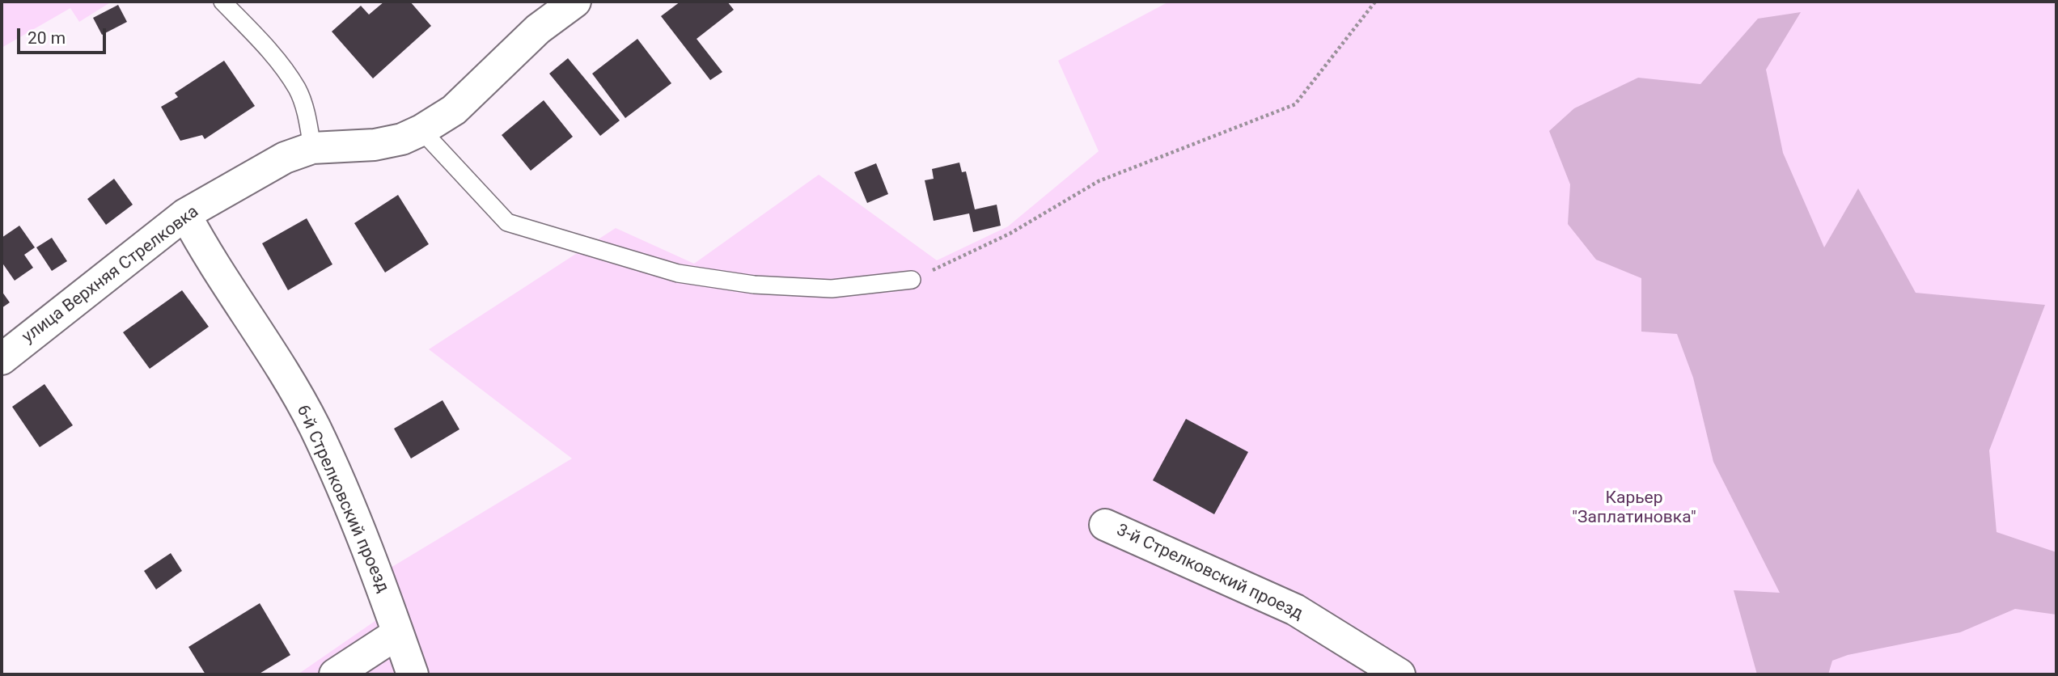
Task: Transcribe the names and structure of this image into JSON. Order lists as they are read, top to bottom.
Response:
{
  "streets": {
    "street": ["улица Верхняя Стрелковка", "6-й Стрелковский проезд", "3-й Стрелковский проезд"]
  },
  "crossings": [
    ["улица Верхняя Стрелковка", "6-й Стрелковский проезд"]
  ],
  "parks": ["Карьер \"Заплатиновка\""],
  "scale_bar": "20 m"
}
